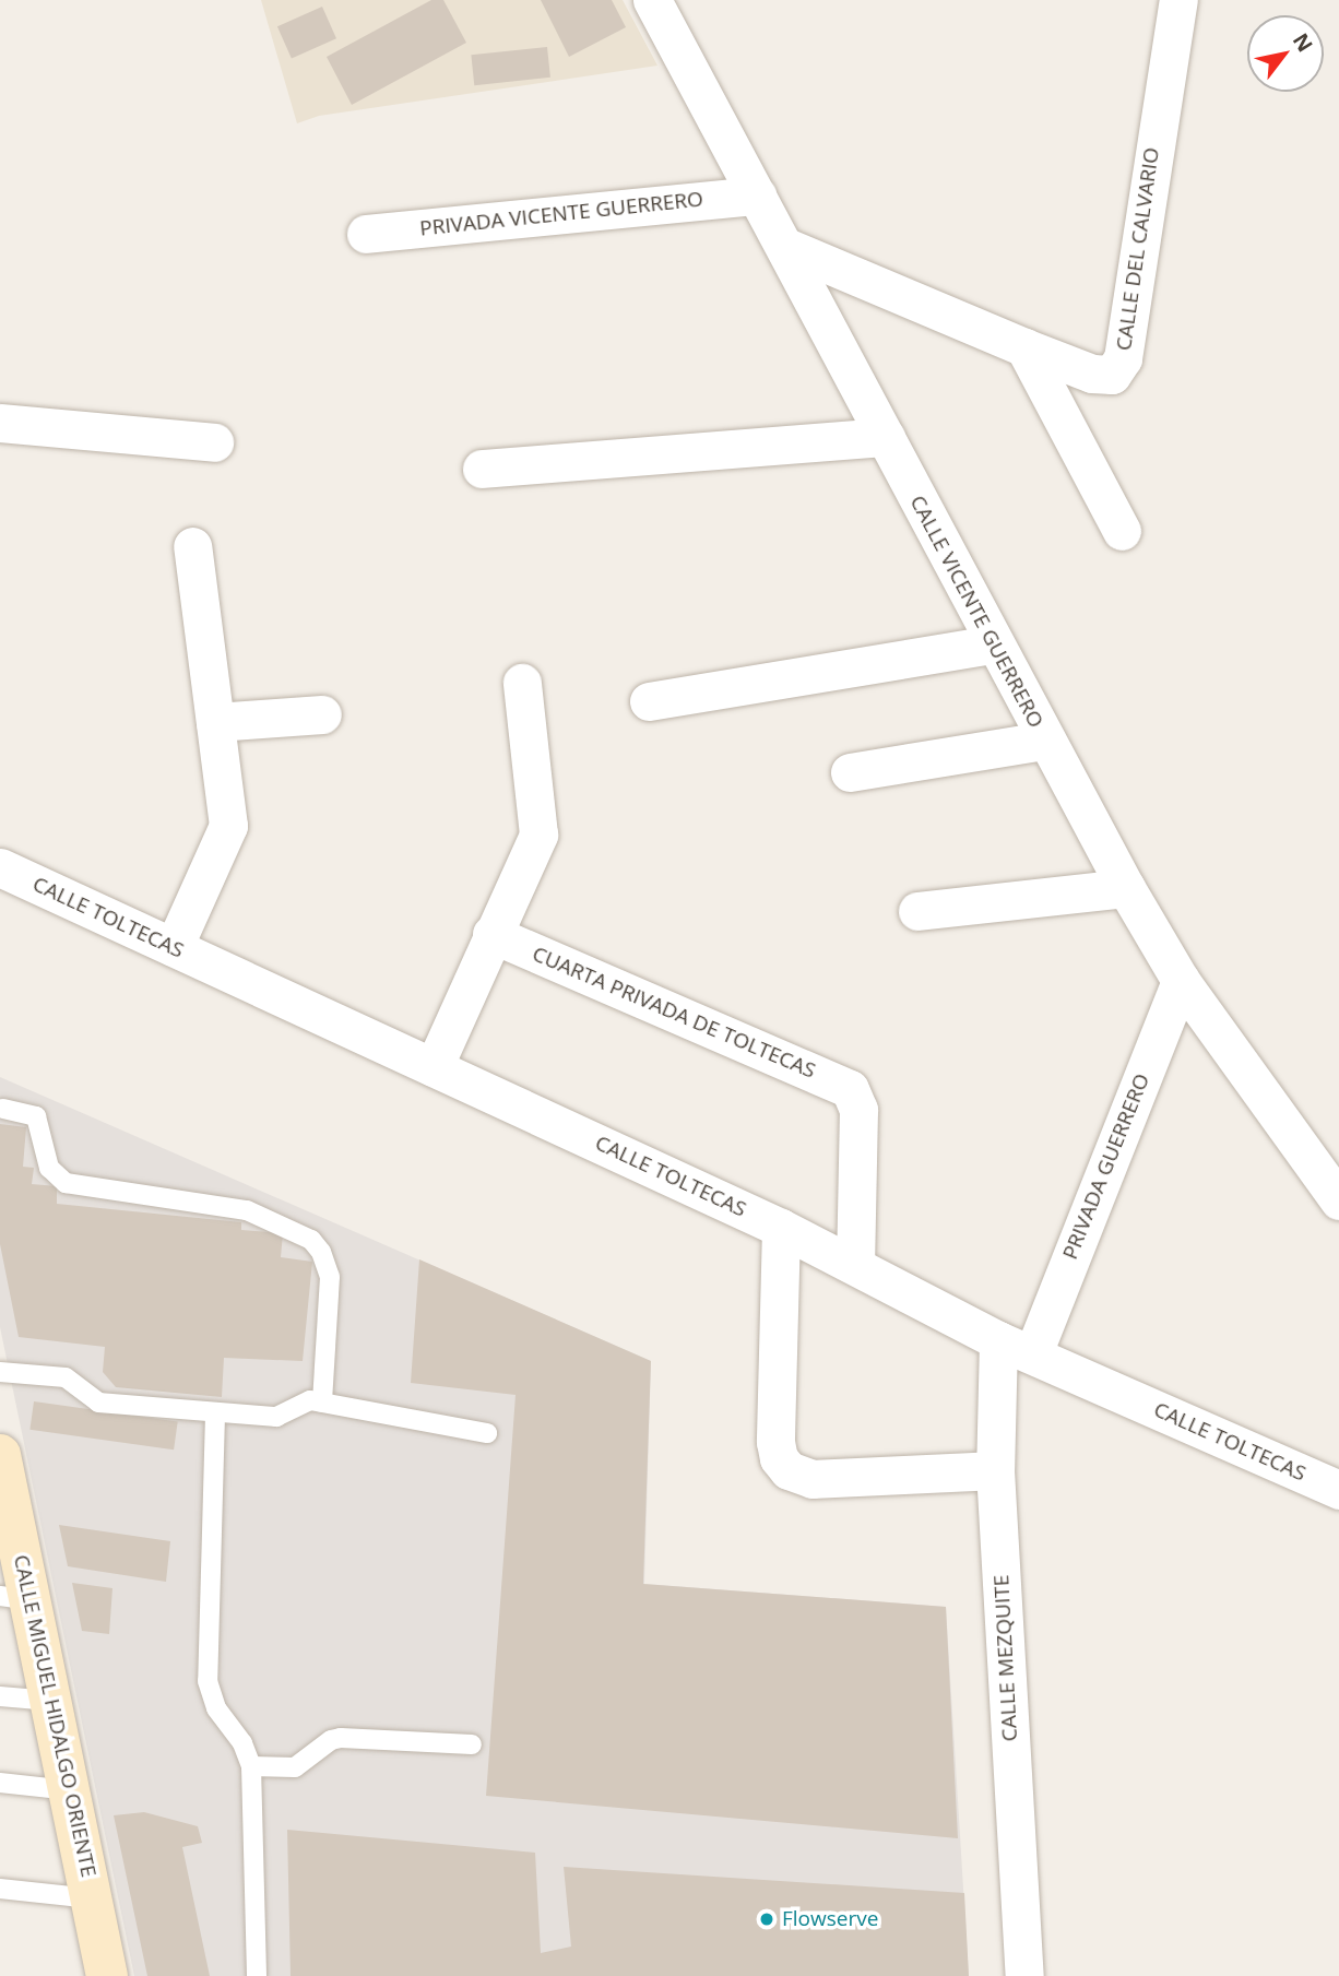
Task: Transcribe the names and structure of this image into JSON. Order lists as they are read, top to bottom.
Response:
{
  "streets": {
    "street": [
      "PRIVADA VICENTE GUERRERO",
      "CALLE DEL CALVARIO",
      "CALLE VICENTE GUERRERO",
      "CALLE TOLTECAS",
      "CUARTA PRIVADA DE TOLTECAS",
      "PRIVADA GUERRERO",
      "CALLE MEZQUITE",
      "CALLE MIGUEL HIDALGO ORIENTE"
    ]
  },
  "crossings": [
    ["PRIVADA VICENTE GUERRERO", "CALLE VICENTE GUERRERO"],
    ["CALLE DEL CALVARIO", "CALLE VICENTE GUERRERO"],
    ["CALLE VICENTE GUERRERO", "PRIVADA GUERRERO"],
    ["CALLE TOLTECAS", "CUARTA PRIVADA DE TOLTECAS"],
    ["CALLE TOLTECAS", "PRIVADA GUERRERO"],
    ["CALLE TOLTECAS", "CALLE MEZQUITE"],
    ["PRIVADA GUERRERO", "CALLE MEZQUITE"]
  ],
  "places": ["Flowserve"],
  "north": "top right"
}
